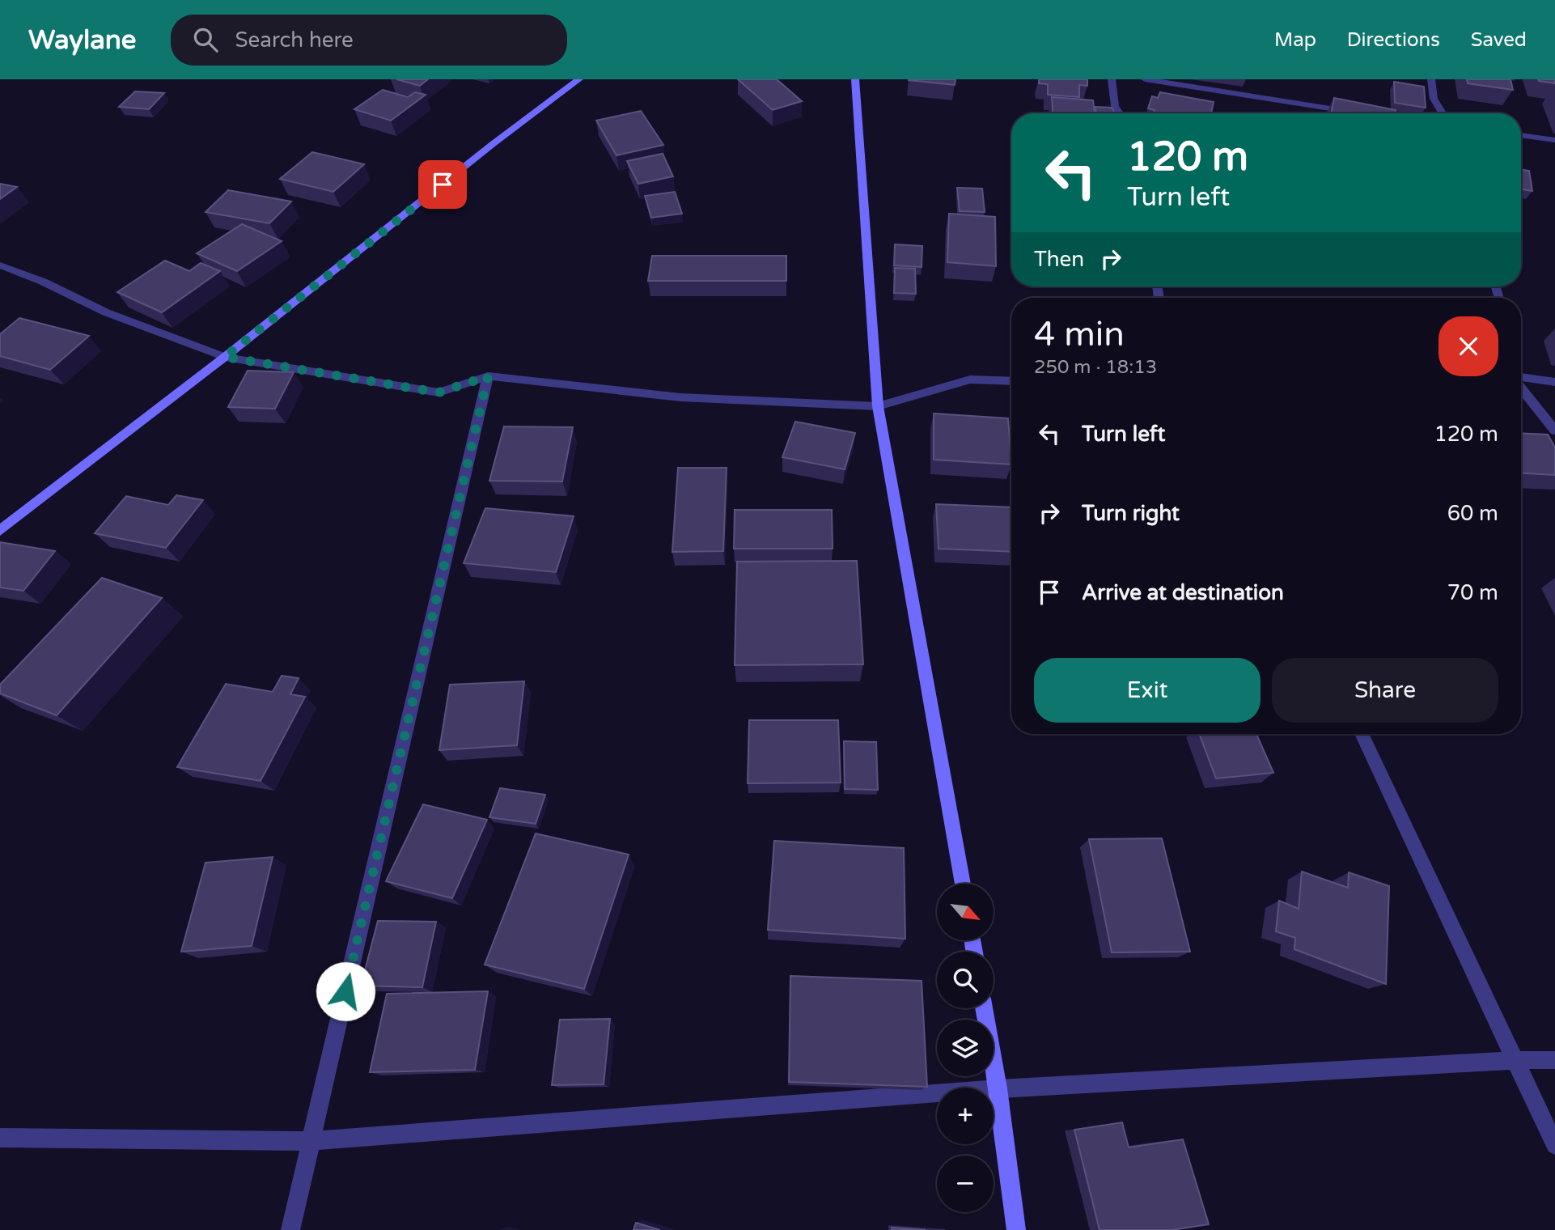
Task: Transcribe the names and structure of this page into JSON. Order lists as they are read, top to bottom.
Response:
{
  "north": "bottom right",
  "page": {
    "header": "Waylane",
    "search": "Search here",
    "nav": ["Map", "Directions", "Saved"],
    "turn": ["120 m", "Turn left"],
    "then": "Then",
    "heading": ["4 min", "250 m · 18:13"],
    "list": [
      {
        "name": "Turn left",
        "value": "120 m"
      },
      {
        "name": "Turn right",
        "value": "60 m"
      },
      {
        "name": "Arrive at destination",
        "value": "70 m"
      }
    ],
    "buttons": ["Exit", "Share"],
    "map_buttons": ["+", "−"]
  }
}
